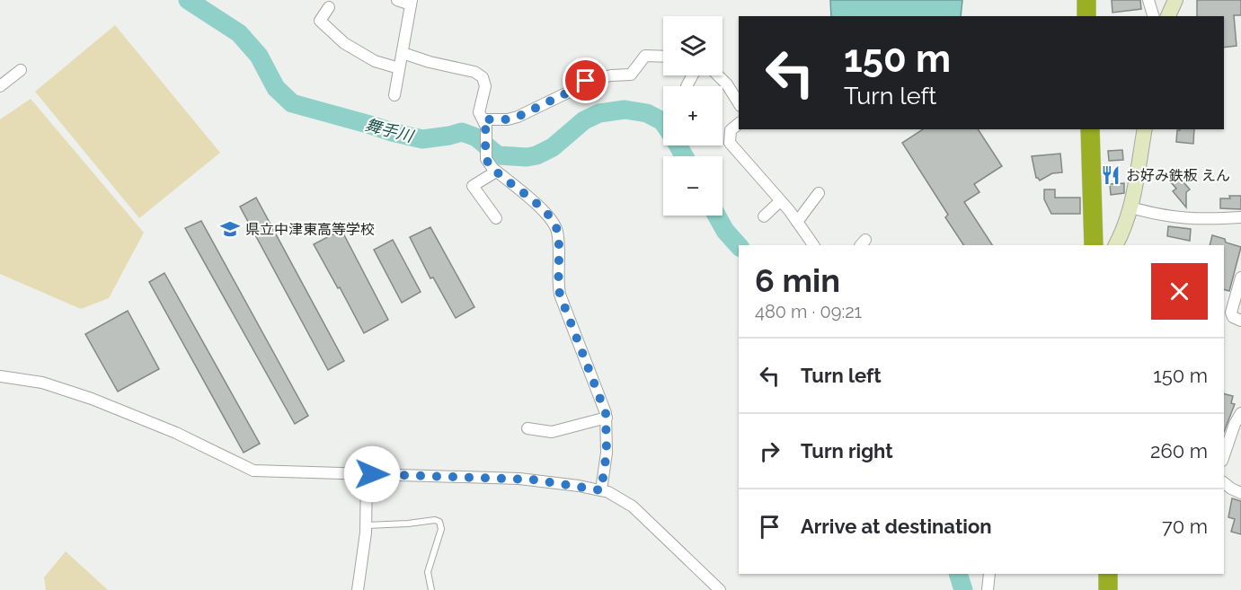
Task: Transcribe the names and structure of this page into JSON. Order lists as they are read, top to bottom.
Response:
{
  "water": ["舞手川"],
  "places": {
    "restaurant": ["お好み鉄板 えん"],
    "school or university": ["県立中津東高等学校"]
  },
  "page": {
    "map_buttons": ["+", "−"],
    "turn": ["150 m", "Turn left"],
    "heading": ["6 min", "480 m · 09:21"],
    "list": [
      {
        "name": "Turn left",
        "value": "150 m"
      },
      {
        "name": "Turn right",
        "value": "260 m"
      },
      {
        "name": "Arrive at destination",
        "value": "70 m"
      }
    ]
  }
}
